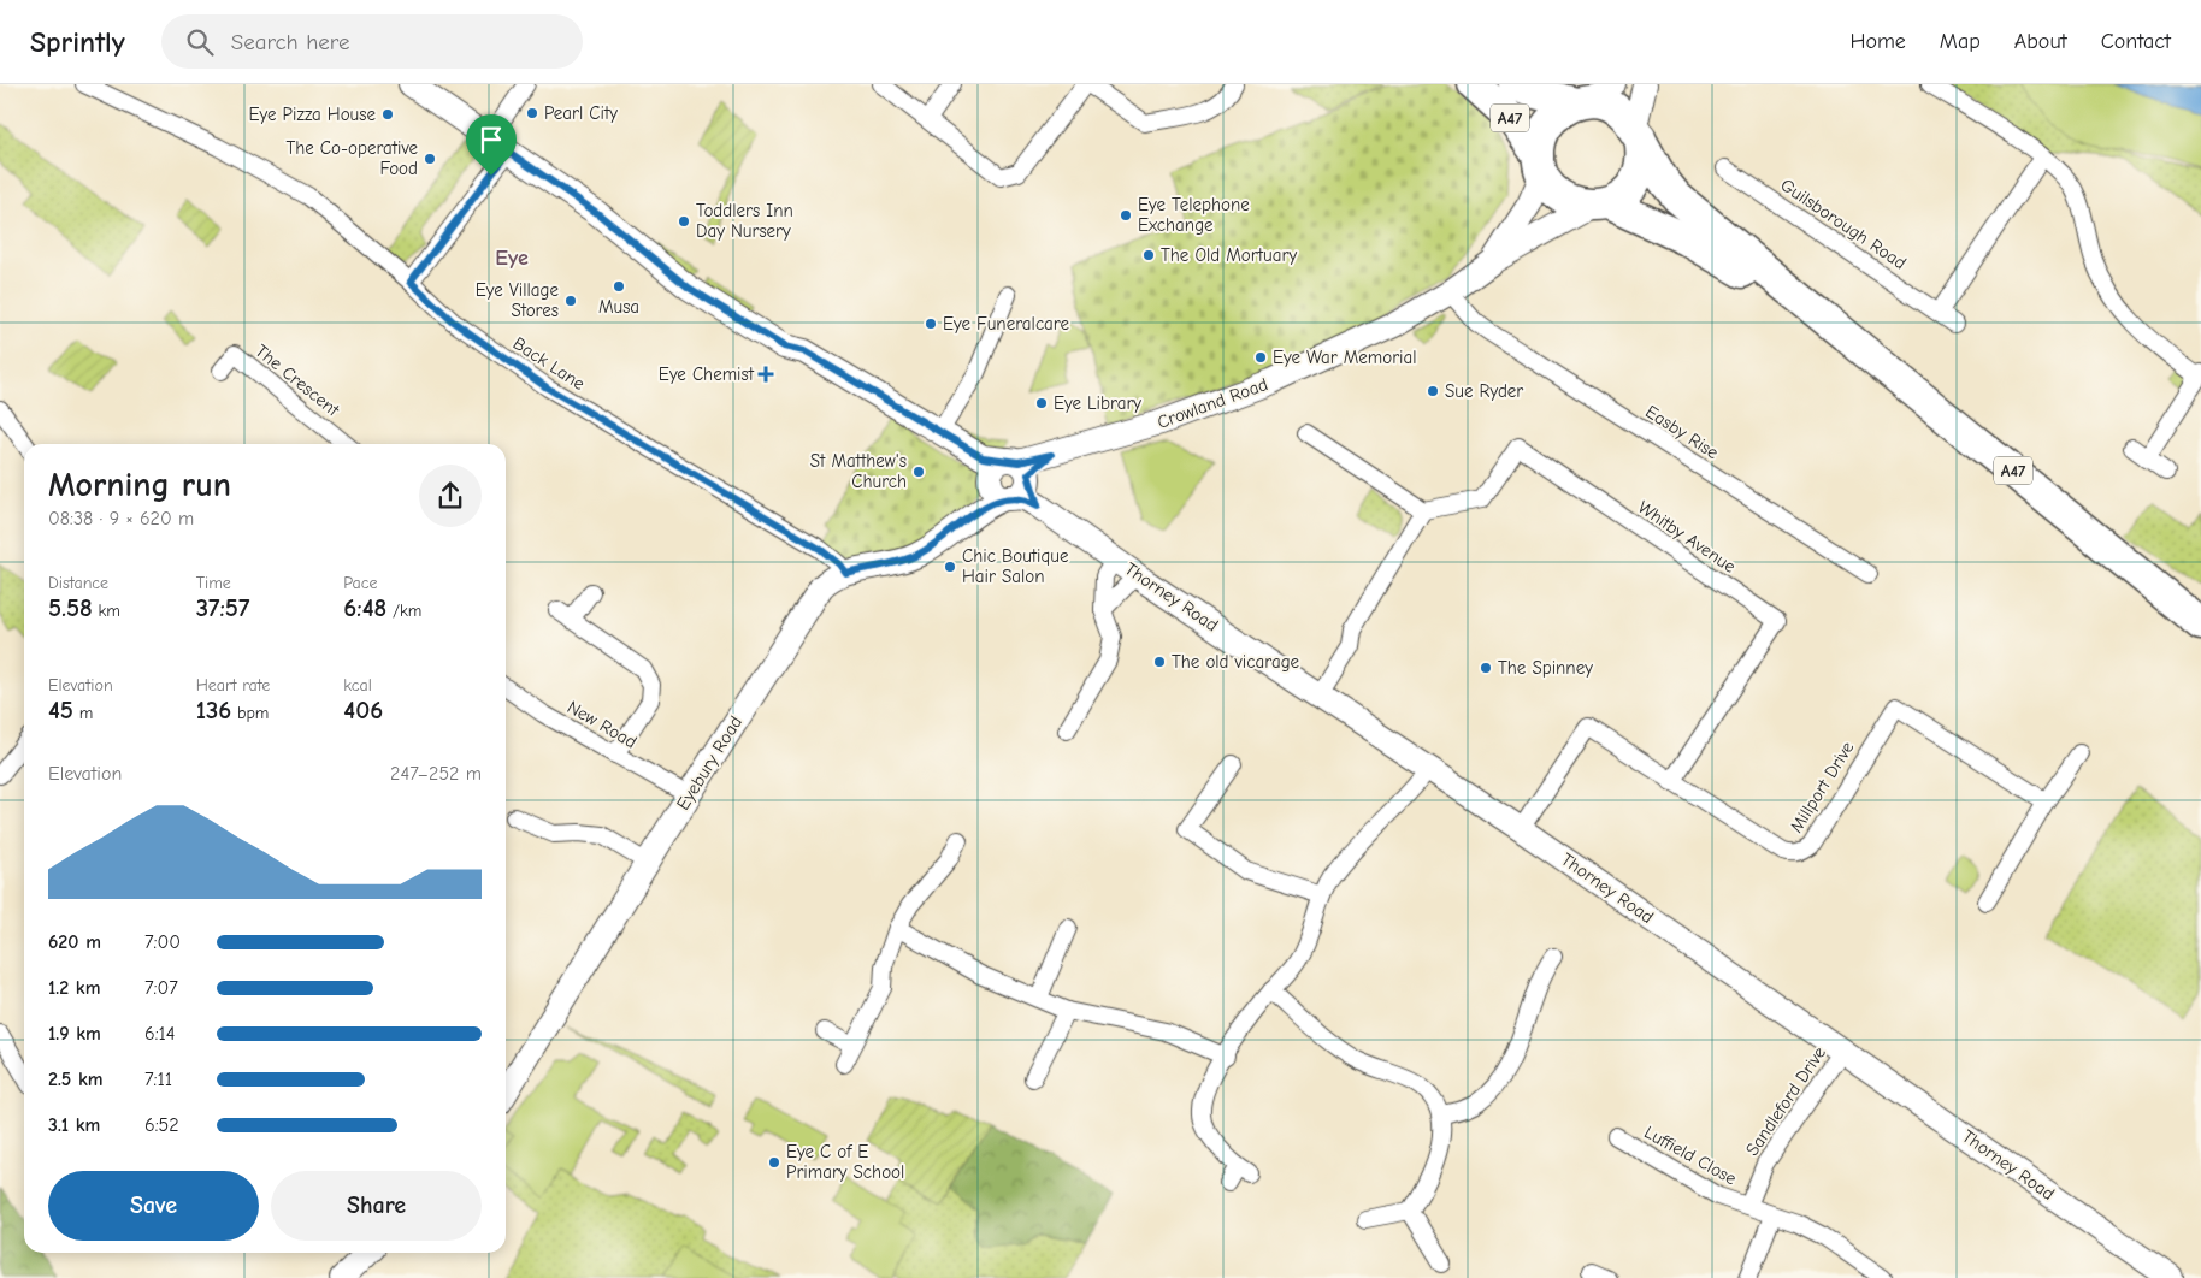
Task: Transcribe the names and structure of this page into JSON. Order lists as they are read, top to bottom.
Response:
{
  "streets": {
    "highway": ["A47"],
    "street": [
      "Guilsborough Road",
      "Back Lane",
      "The Crescent",
      "Crowland Road",
      "Easby Rise",
      "Whitby Avenue",
      "Thorney Road",
      "New Road",
      "Eyebury Road",
      "Millport Drive",
      "Sandleford Drive",
      "Luffield Close"
    ]
  },
  "crossings": [
    ["A47", "Crowland Road"],
    ["Back Lane", "Eyebury Road"],
    ["Crowland Road", "Easby Rise"],
    ["Crowland Road", "Thorney Road"],
    ["Crowland Road", "Eyebury Road"],
    ["Whitby Avenue", "Millport Drive"],
    ["Thorney Road", "Eyebury Road"],
    ["Thorney Road", "Millport Drive"],
    ["Thorney Road", "Sandleford Drive"],
    ["New Road", "Eyebury Road"],
    ["Sandleford Drive", "Luffield Close"]
  ],
  "districts": ["Eye"],
  "places": {
    "other": [
      "Pearl City",
      "Eye Pizza House",
      "The Co-operative Food",
      "Eye Telephone Exchange",
      "Toddlers Inn Day Nursery",
      "The Old Mortuary",
      "Musa",
      "Eye Village Stores",
      "Eye Funeralcare",
      "Eye War Memorial",
      "Sue Ryder",
      "Eye Library",
      "St Matthew's Church",
      "Chic Boutique Hair Salon",
      "The old vicarage",
      "The Spinney",
      "Eye C of E Primary School"
    ],
    "health": ["Eye Chemist"]
  },
  "page": {
    "header": "Sprintly",
    "search": "Search here",
    "nav": [
      "Home",
      "Map",
      "About",
      "Contact"
    ],
    "heading": ["Morning run", "08:38 · 9 × 620 m"],
    "stats": [
      ["Distance", "5.58 km"],
      ["Time", "37:57"],
      ["Pace", "6:48 /km"],
      ["Elevation", "45 m"],
      ["Heart rate", "136 bpm"],
      ["kcal", "406"]
    ],
    "chart": ["Elevation", "247–252 m"],
    "list": [
      {
        "name": "620 m",
        "note": "7:00"
      },
      {
        "name": "1.2 km",
        "note": "7:07"
      },
      {
        "name": "1.9 km",
        "note": "6:14"
      },
      {
        "name": "2.5 km",
        "note": "7:11"
      },
      {
        "name": "3.1 km",
        "note": "6:52"
      }
    ],
    "buttons": ["Save", "Share"]
  }
}
